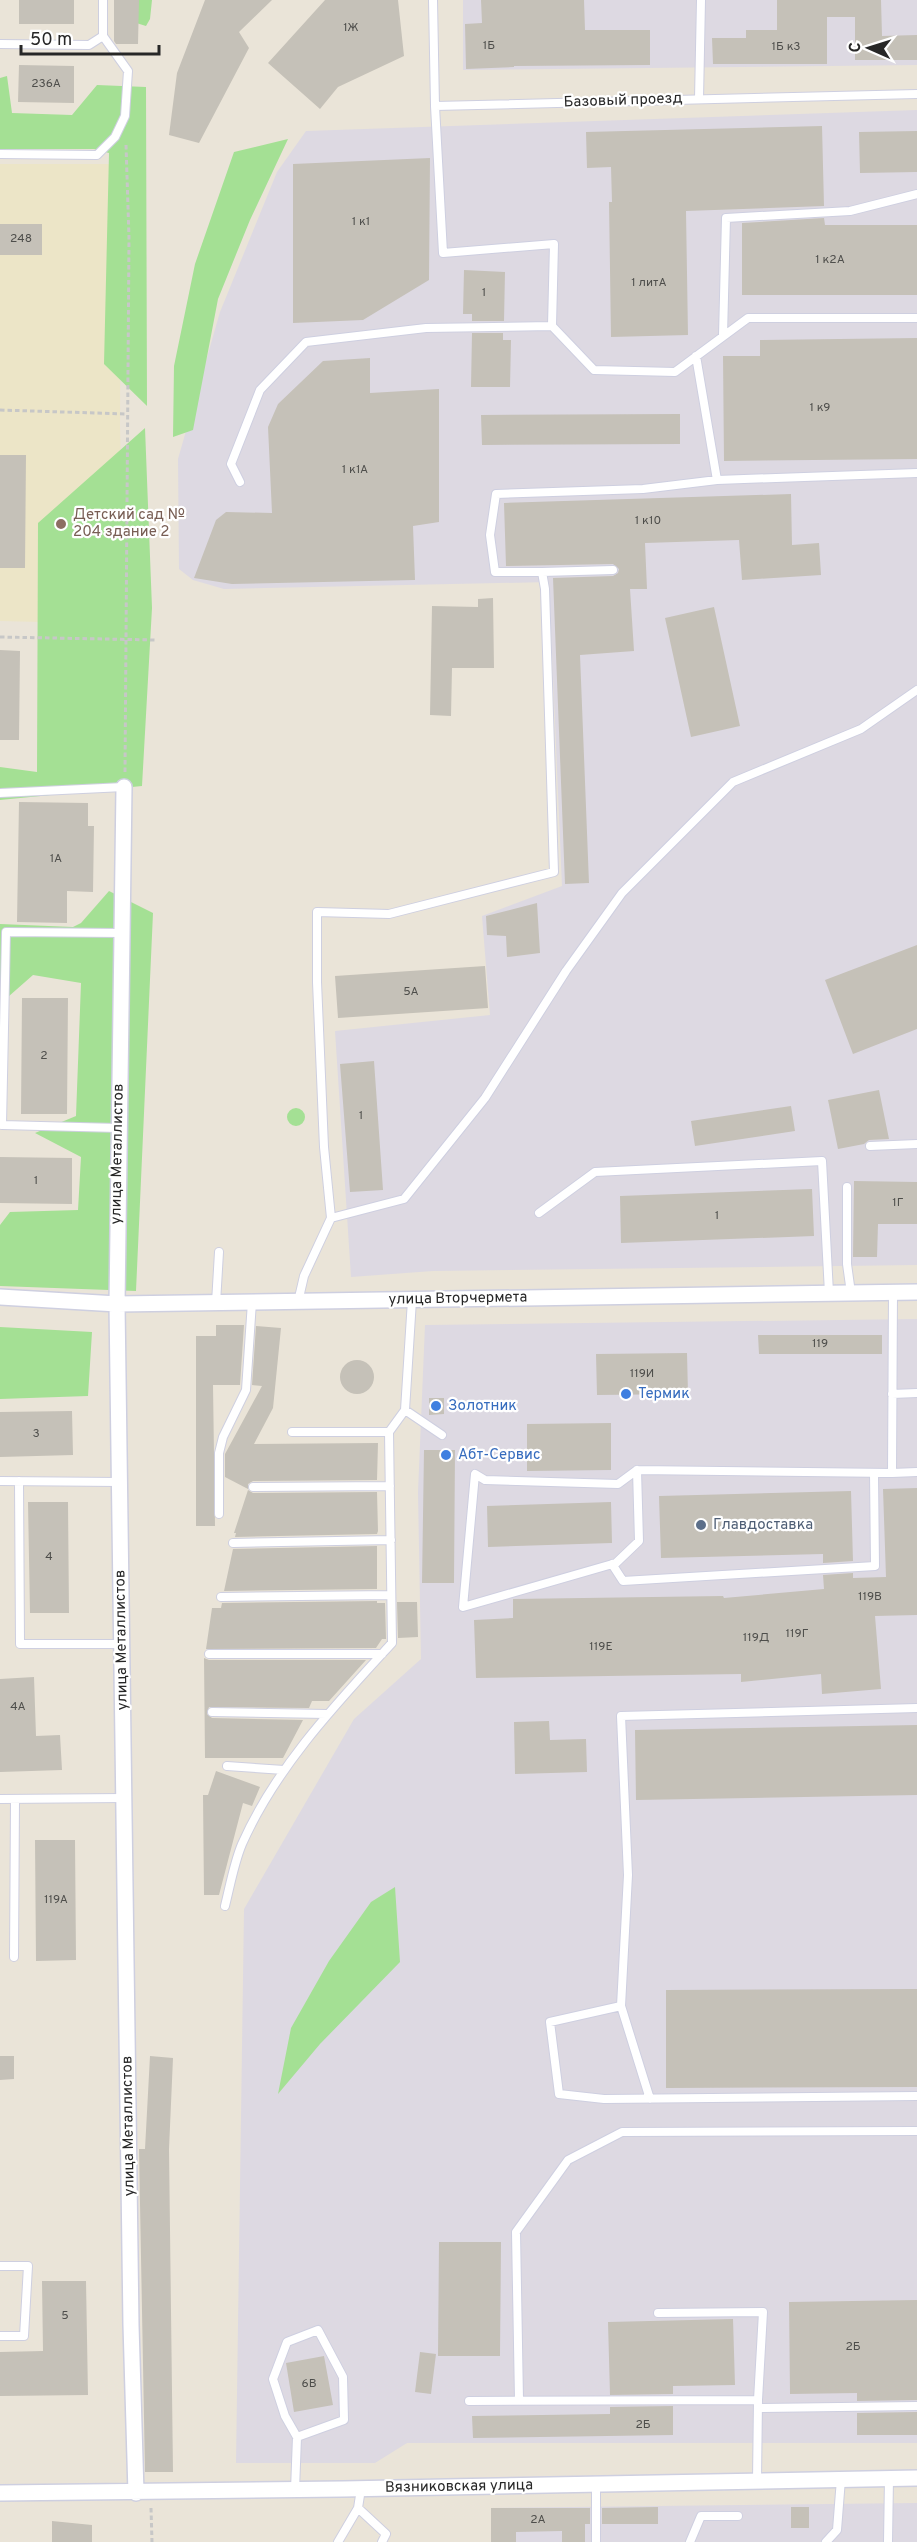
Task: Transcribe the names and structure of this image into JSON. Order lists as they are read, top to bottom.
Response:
{
  "streets": {
    "street": ["улица Металлистов", "улица Вторчермета", "Вязниковская улица"],
    "lane": ["Базовый проезд"]
  },
  "crossings": [
    ["улица Металлистов", "улица Вторчермета"],
    ["улица Металлистов", "Вязниковская улица"]
  ],
  "places": [
    "Детский сад № 204 здание 2",
    "Термик",
    "Золотник",
    "Абт-Сервис",
    "Главдоставка"
  ],
  "house_numbers": [
    "1Ж",
    "1Б",
    "1Б к3",
    "236А",
    "1 к1",
    "248",
    "1 к2А",
    "1 литА",
    "1",
    "1 к9",
    "1 к1А",
    "1 к10",
    "1А",
    "5А",
    "2",
    "1",
    "1",
    "1Г",
    "1",
    "119",
    "119И",
    "3",
    "4",
    "119В",
    "119Г",
    "119Д",
    "119Е",
    "4А",
    "119А",
    "5",
    "2Б",
    "6В",
    "2Б",
    "2А"
  ],
  "scale_bar": "50 m",
  "north": "left"
}
